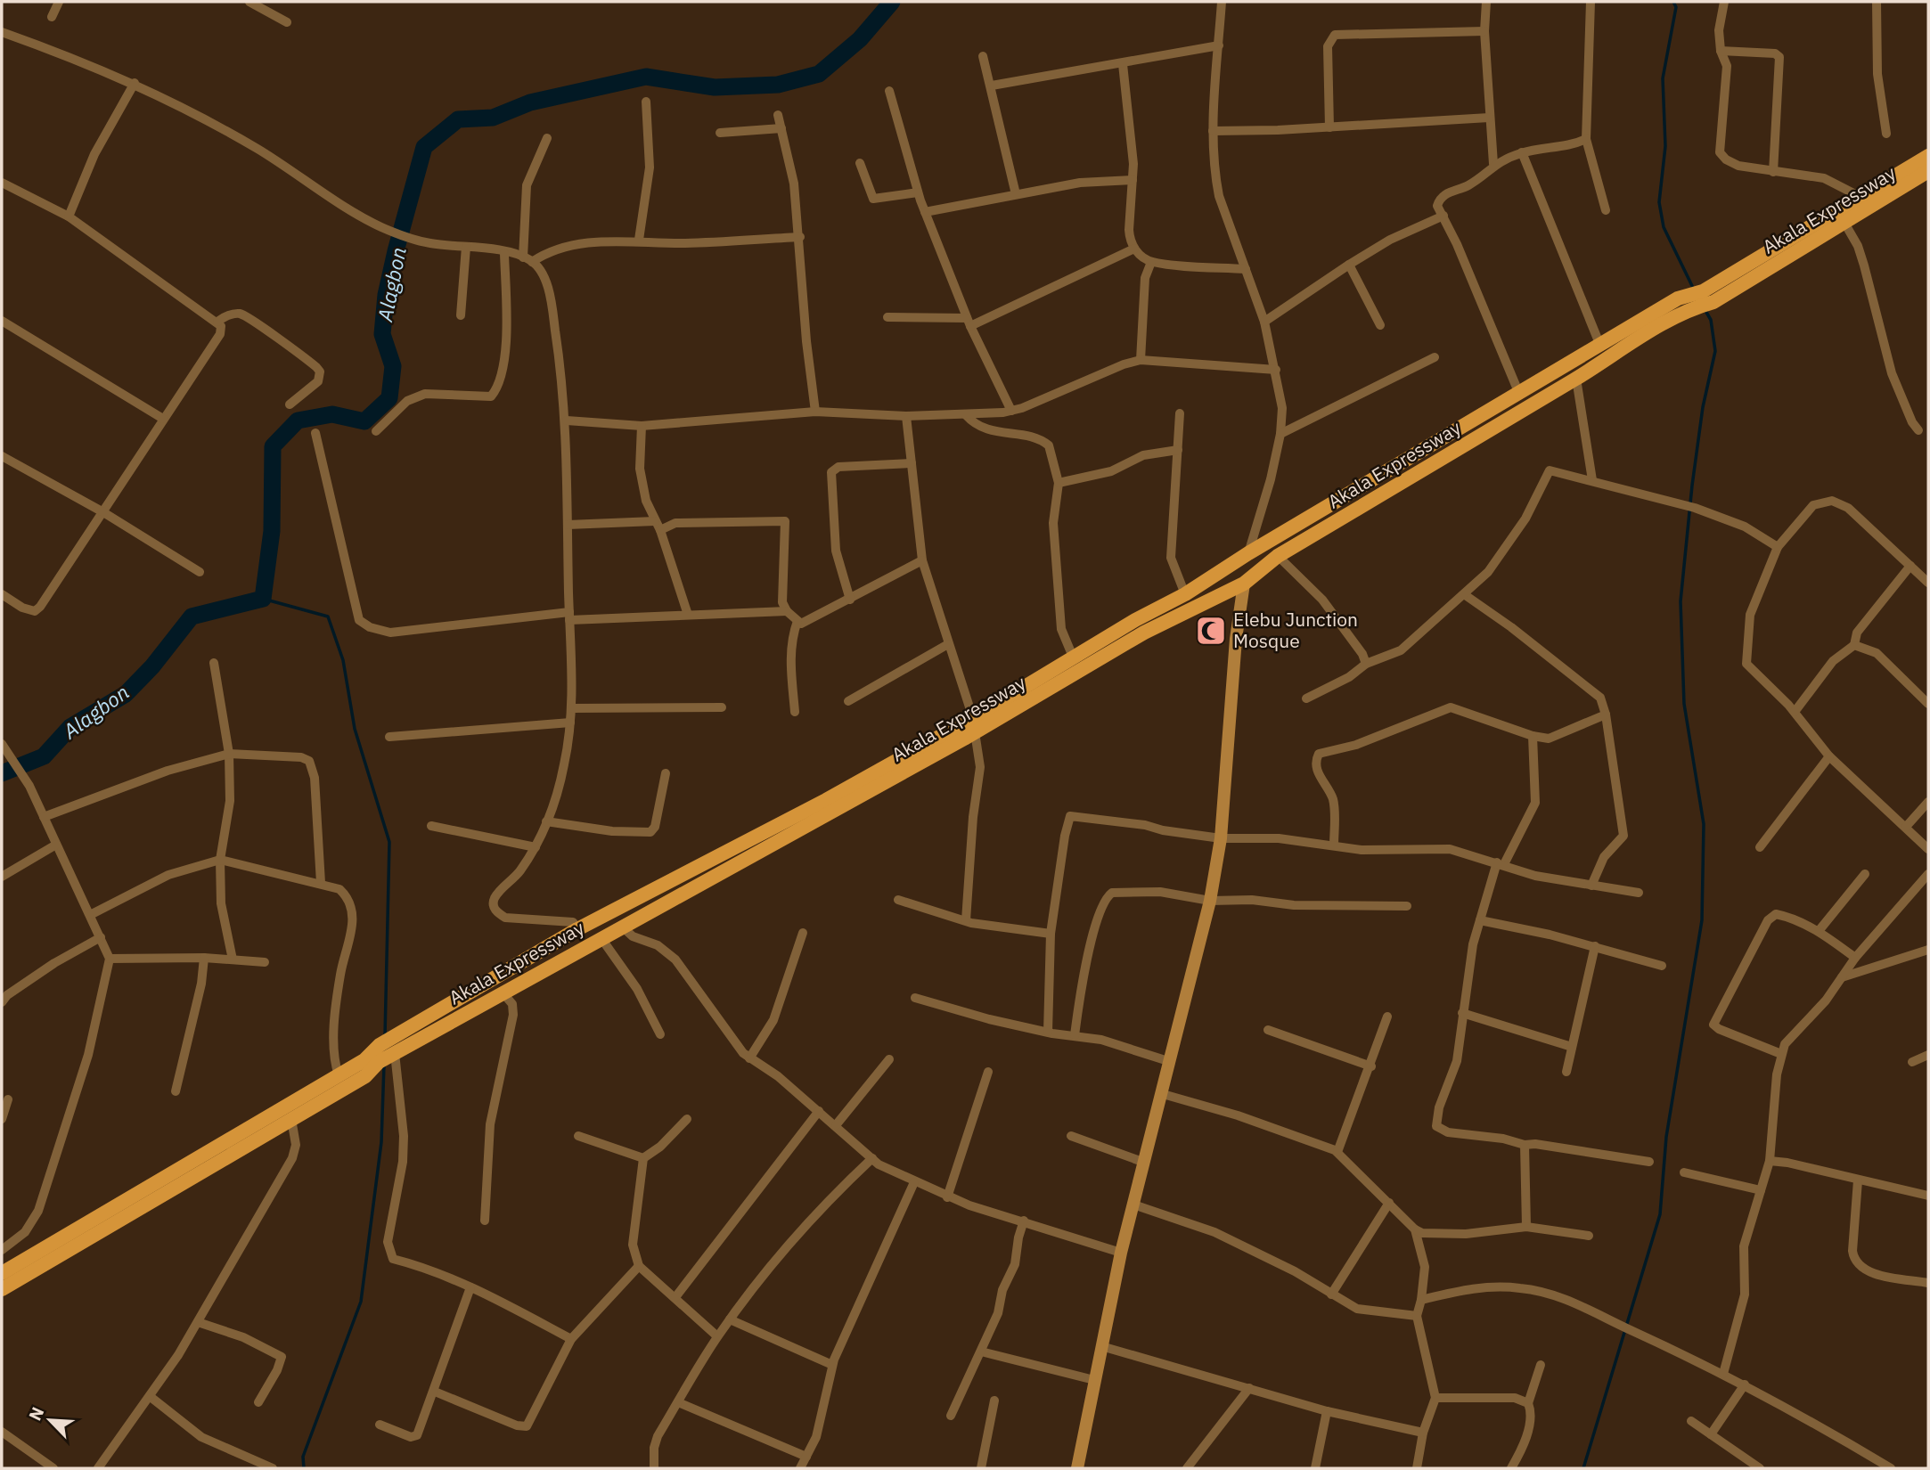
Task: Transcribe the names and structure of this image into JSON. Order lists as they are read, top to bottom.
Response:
{
  "streets": {
    "main road": ["Akala Expressway"]
  },
  "water": ["Alagbon"],
  "places": {
    "mosque": ["Elebu Junction Mosque"]
  },
  "north": "top left"
}
